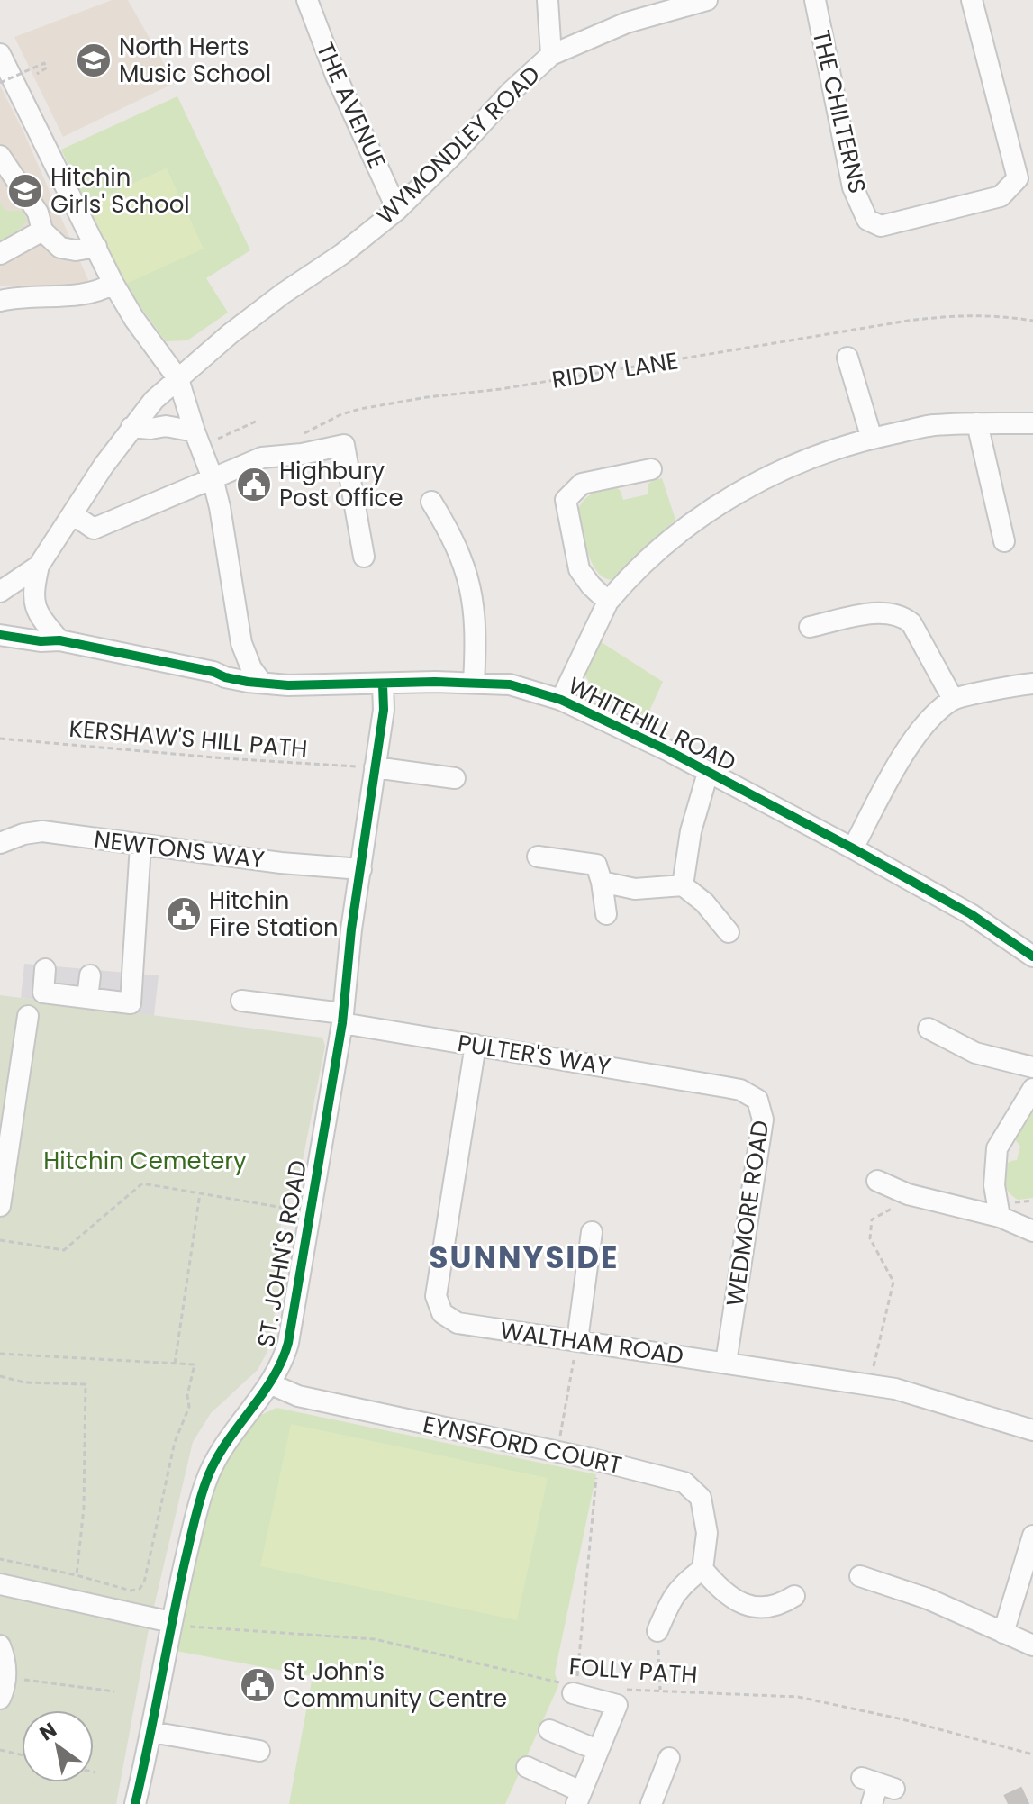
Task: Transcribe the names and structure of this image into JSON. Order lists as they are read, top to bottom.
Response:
{
  "streets": {
    "street": [
      "THE AVENUE",
      "THE CHILTERNS",
      "WYMONDLEY ROAD",
      "WHITEHILL ROAD",
      "NEWTONS WAY",
      "PULTER'S WAY",
      "WEDMORE ROAD",
      "ST. JOHN'S ROAD",
      "WALTHAM ROAD",
      "EYNSFORD COURT"
    ],
    "path": ["RIDDY LANE", "KERSHAW'S HILL PATH", "FOLLY PATH"]
  },
  "crossings": [
    ["THE AVENUE", "WYMONDLEY ROAD"],
    ["WHITEHILL ROAD", "ST. JOHN'S ROAD"],
    ["KERSHAW'S HILL PATH", "ST. JOHN'S ROAD"],
    ["NEWTONS WAY", "ST. JOHN'S ROAD"],
    ["PULTER'S WAY", "WEDMORE ROAD"],
    ["PULTER'S WAY", "ST. JOHN'S ROAD"],
    ["PULTER'S WAY", "WALTHAM ROAD"],
    ["WEDMORE ROAD", "WALTHAM ROAD"],
    ["ST. JOHN'S ROAD", "EYNSFORD COURT"],
    ["ST. JOHN'S ROAD", "FOLLY PATH"]
  ],
  "districts": ["SUNNYSIDE"],
  "parks": ["Hitchin Cemetery"],
  "places": {
    "school or university": ["North Herts Music School", "Hitchin Girls' School"],
    "public building": ["Highbury Post Office", "Hitchin Fire Station", "St John's Community Centre"]
  },
  "north": "top left"
}
